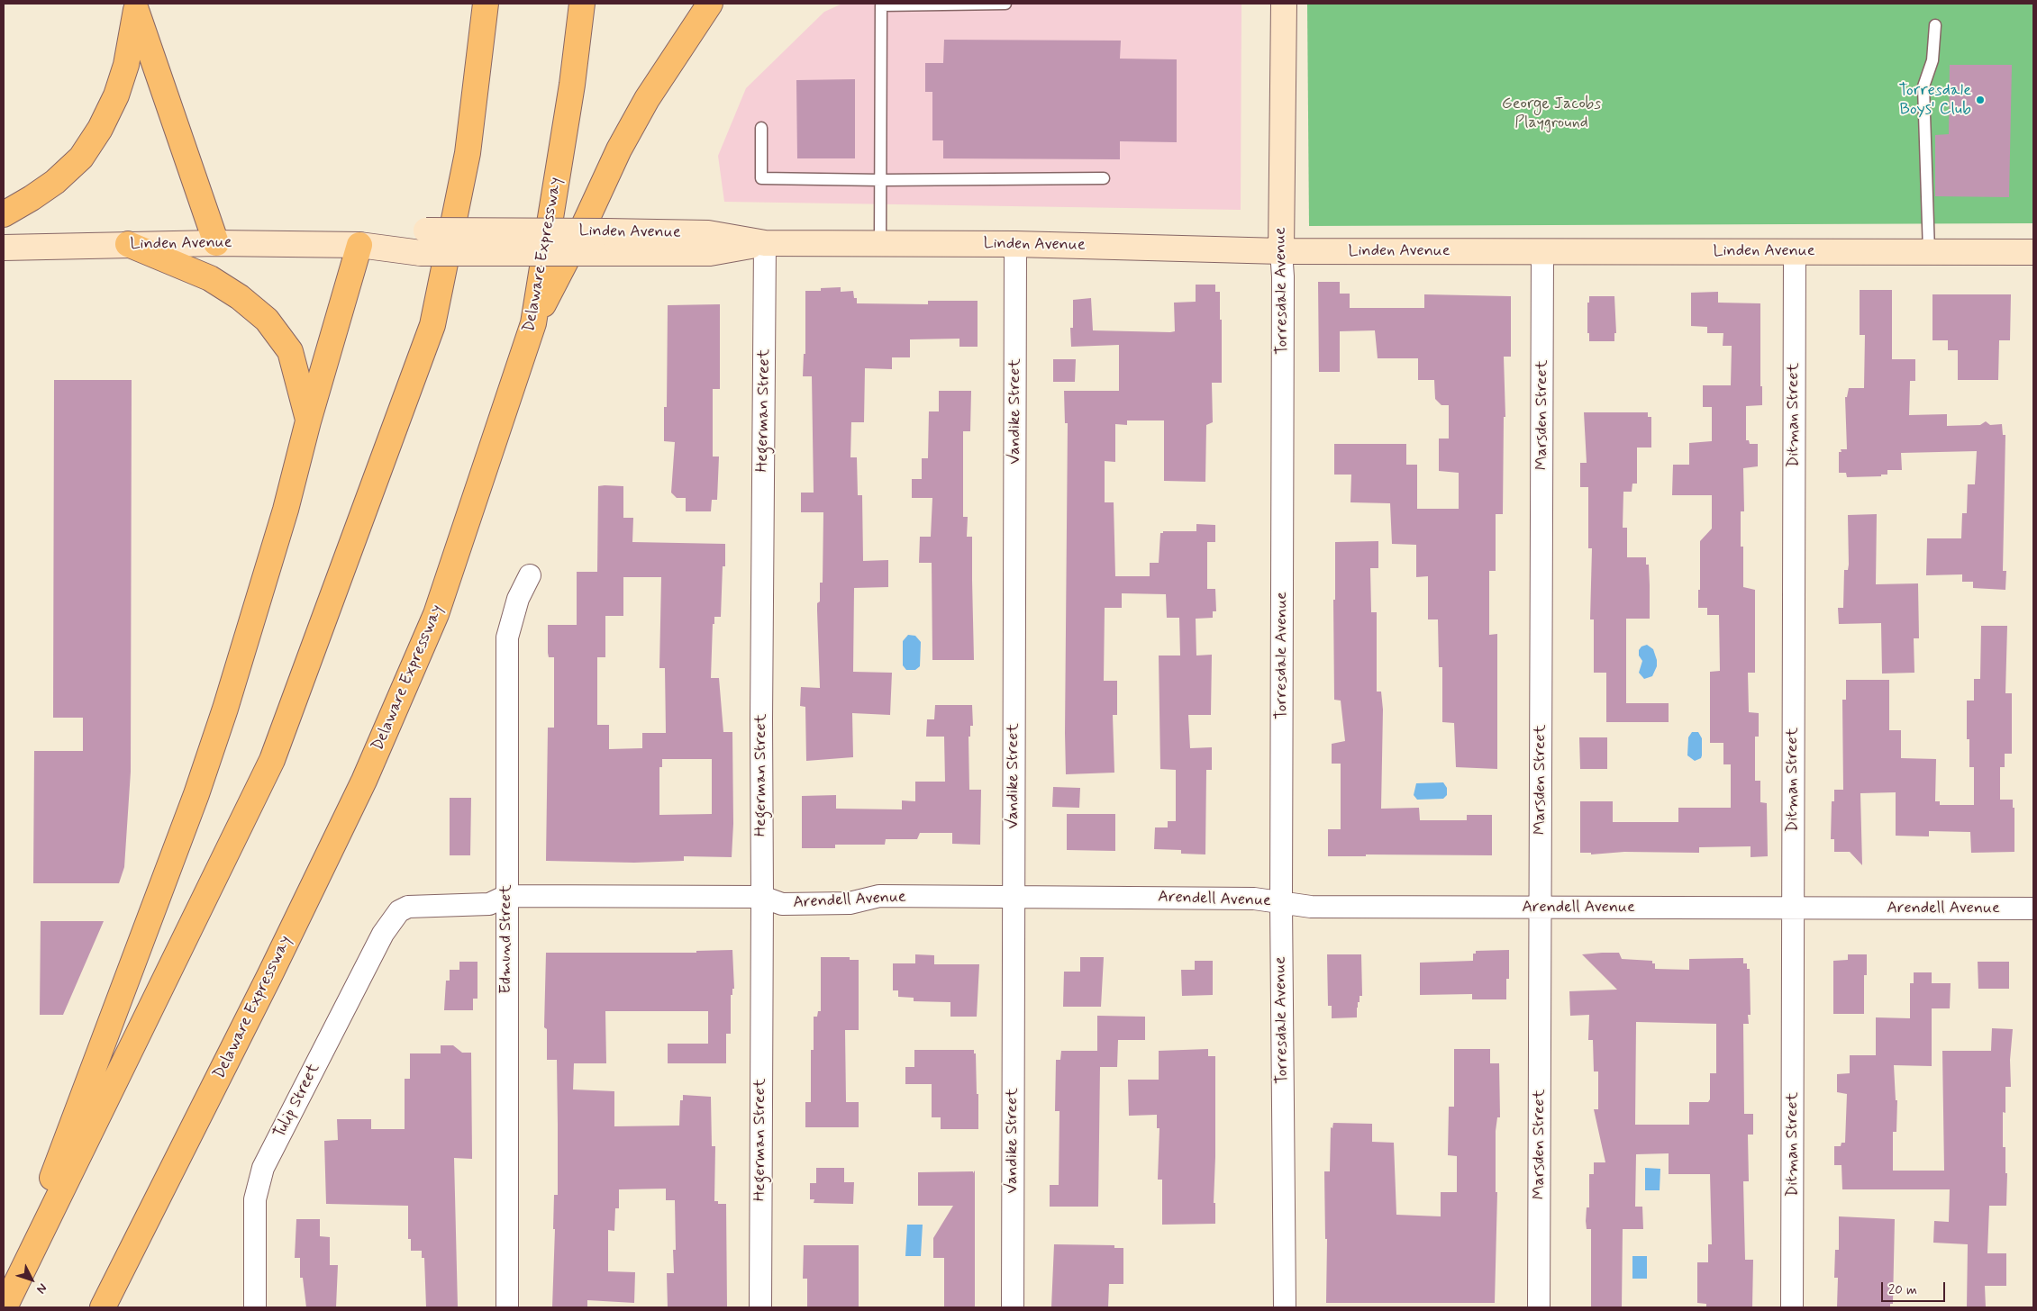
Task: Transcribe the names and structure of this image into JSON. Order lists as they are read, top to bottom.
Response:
{
  "streets": {
    "highway": ["Delaware Expressway"],
    "street": [
      "Linden Avenue",
      "Torresdale Avenue",
      "Hegerman Street",
      "Vandike Street",
      "Marsden Street",
      "Ditman Street",
      "Arendell Avenue",
      "Edmund Street",
      "Tulip Street"
    ]
  },
  "crossings": [
    ["Linden Avenue", "Torresdale Avenue"],
    ["Linden Avenue", "Hegerman Street"],
    ["Linden Avenue", "Vandike Street"],
    ["Linden Avenue", "Marsden Street"],
    ["Linden Avenue", "Ditman Street"],
    ["Torresdale Avenue", "Arendell Avenue"],
    ["Hegerman Street", "Arendell Avenue"],
    ["Vandike Street", "Arendell Avenue"],
    ["Marsden Street", "Arendell Avenue"],
    ["Ditman Street", "Arendell Avenue"],
    ["Arendell Avenue", "Edmund Street"],
    ["Arendell Avenue", "Tulip Street"]
  ],
  "parks": ["George Jacobs Playground"],
  "places": ["Torresdale Boys' Club"],
  "scale_bar": "20 m",
  "north": "bottom right"
}
